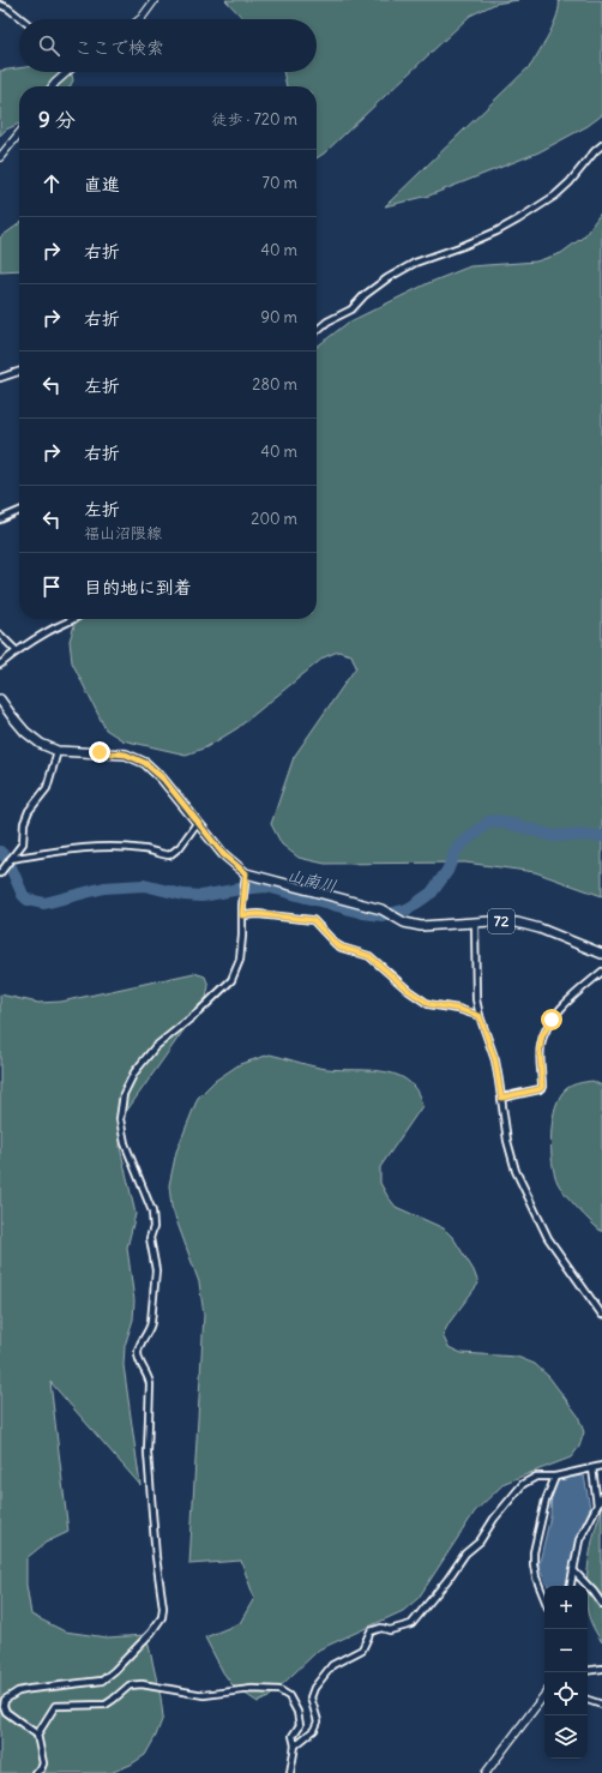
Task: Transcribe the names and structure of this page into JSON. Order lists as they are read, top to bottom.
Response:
{
  "streets": {
    "main road": ["72"]
  },
  "water": ["山南川"],
  "page": {
    "search": "ここで検索",
    "heading": ["9 分", "徒歩 · 720 m"],
    "list": [
      ["直進", "70 m"],
      ["右折", "40 m"],
      ["右折", "90 m"],
      ["左折", "280 m"],
      ["右折", "40 m"],
      ["左折", "福山沼隈線", "200 m"],
      "目的地に到着"
    ],
    "map_buttons": ["+", "−"]
  }
}
